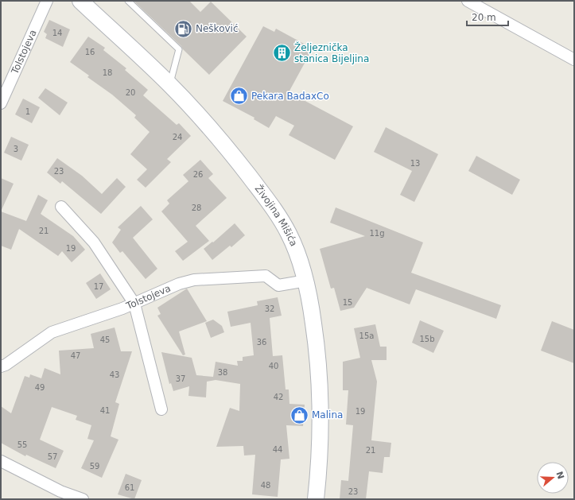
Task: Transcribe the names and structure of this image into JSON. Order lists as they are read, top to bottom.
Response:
{
  "streets": {
    "main road": ["Živojina Mišića"],
    "street": ["Tolstojeva"]
  },
  "crossings": [
    ["Tolstojeva", "Živojina Mišića"]
  ],
  "places": {
    "fuel station": ["Nešković"],
    "building": ["Željeznička stanica Bijeljina"],
    "shop": ["Pekara BadaxCo", "Malina"]
  },
  "house_numbers": [
    "14",
    "16",
    "18",
    "20",
    "1",
    "24",
    "3",
    "13",
    "23",
    "26",
    "28",
    "21",
    "11g",
    "19",
    "17",
    "15",
    "32",
    "15a",
    "15b",
    "45",
    "36",
    "47",
    "40",
    "38",
    "43",
    "37",
    "49",
    "42",
    "41",
    "19",
    "55",
    "44",
    "21",
    "57",
    "59",
    "48",
    "61",
    "23"
  ],
  "scale_bar": "20 m",
  "north": "right"
}
